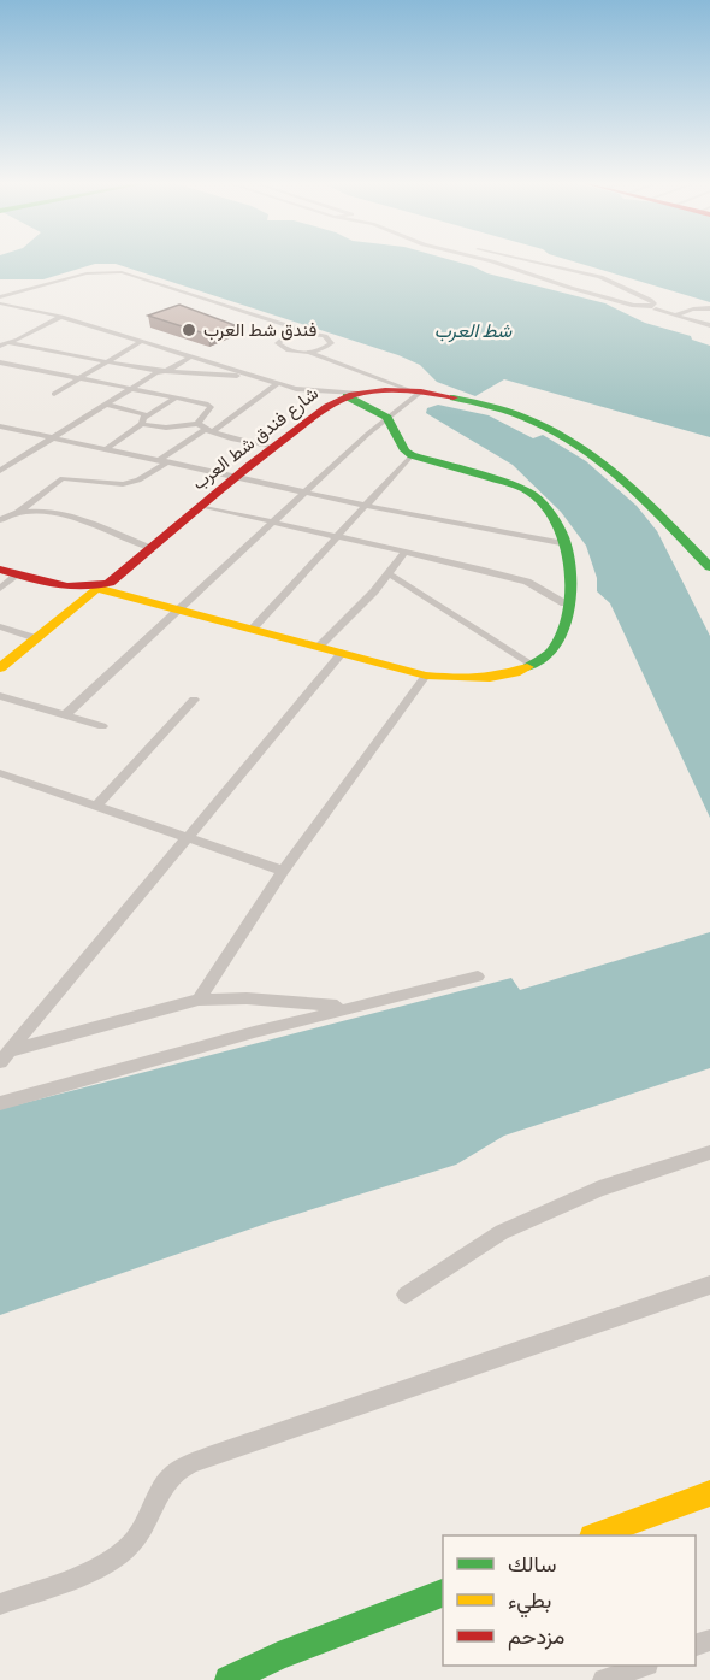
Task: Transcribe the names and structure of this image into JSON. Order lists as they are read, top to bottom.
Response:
{
  "streets": {
    "main road": ["شارع فندق شط العرب"]
  },
  "water": ["شط العرب"],
  "places": ["فندق شط العرب"],
  "legend": ["سالك", "بطيء", "مزدحم"]
}
